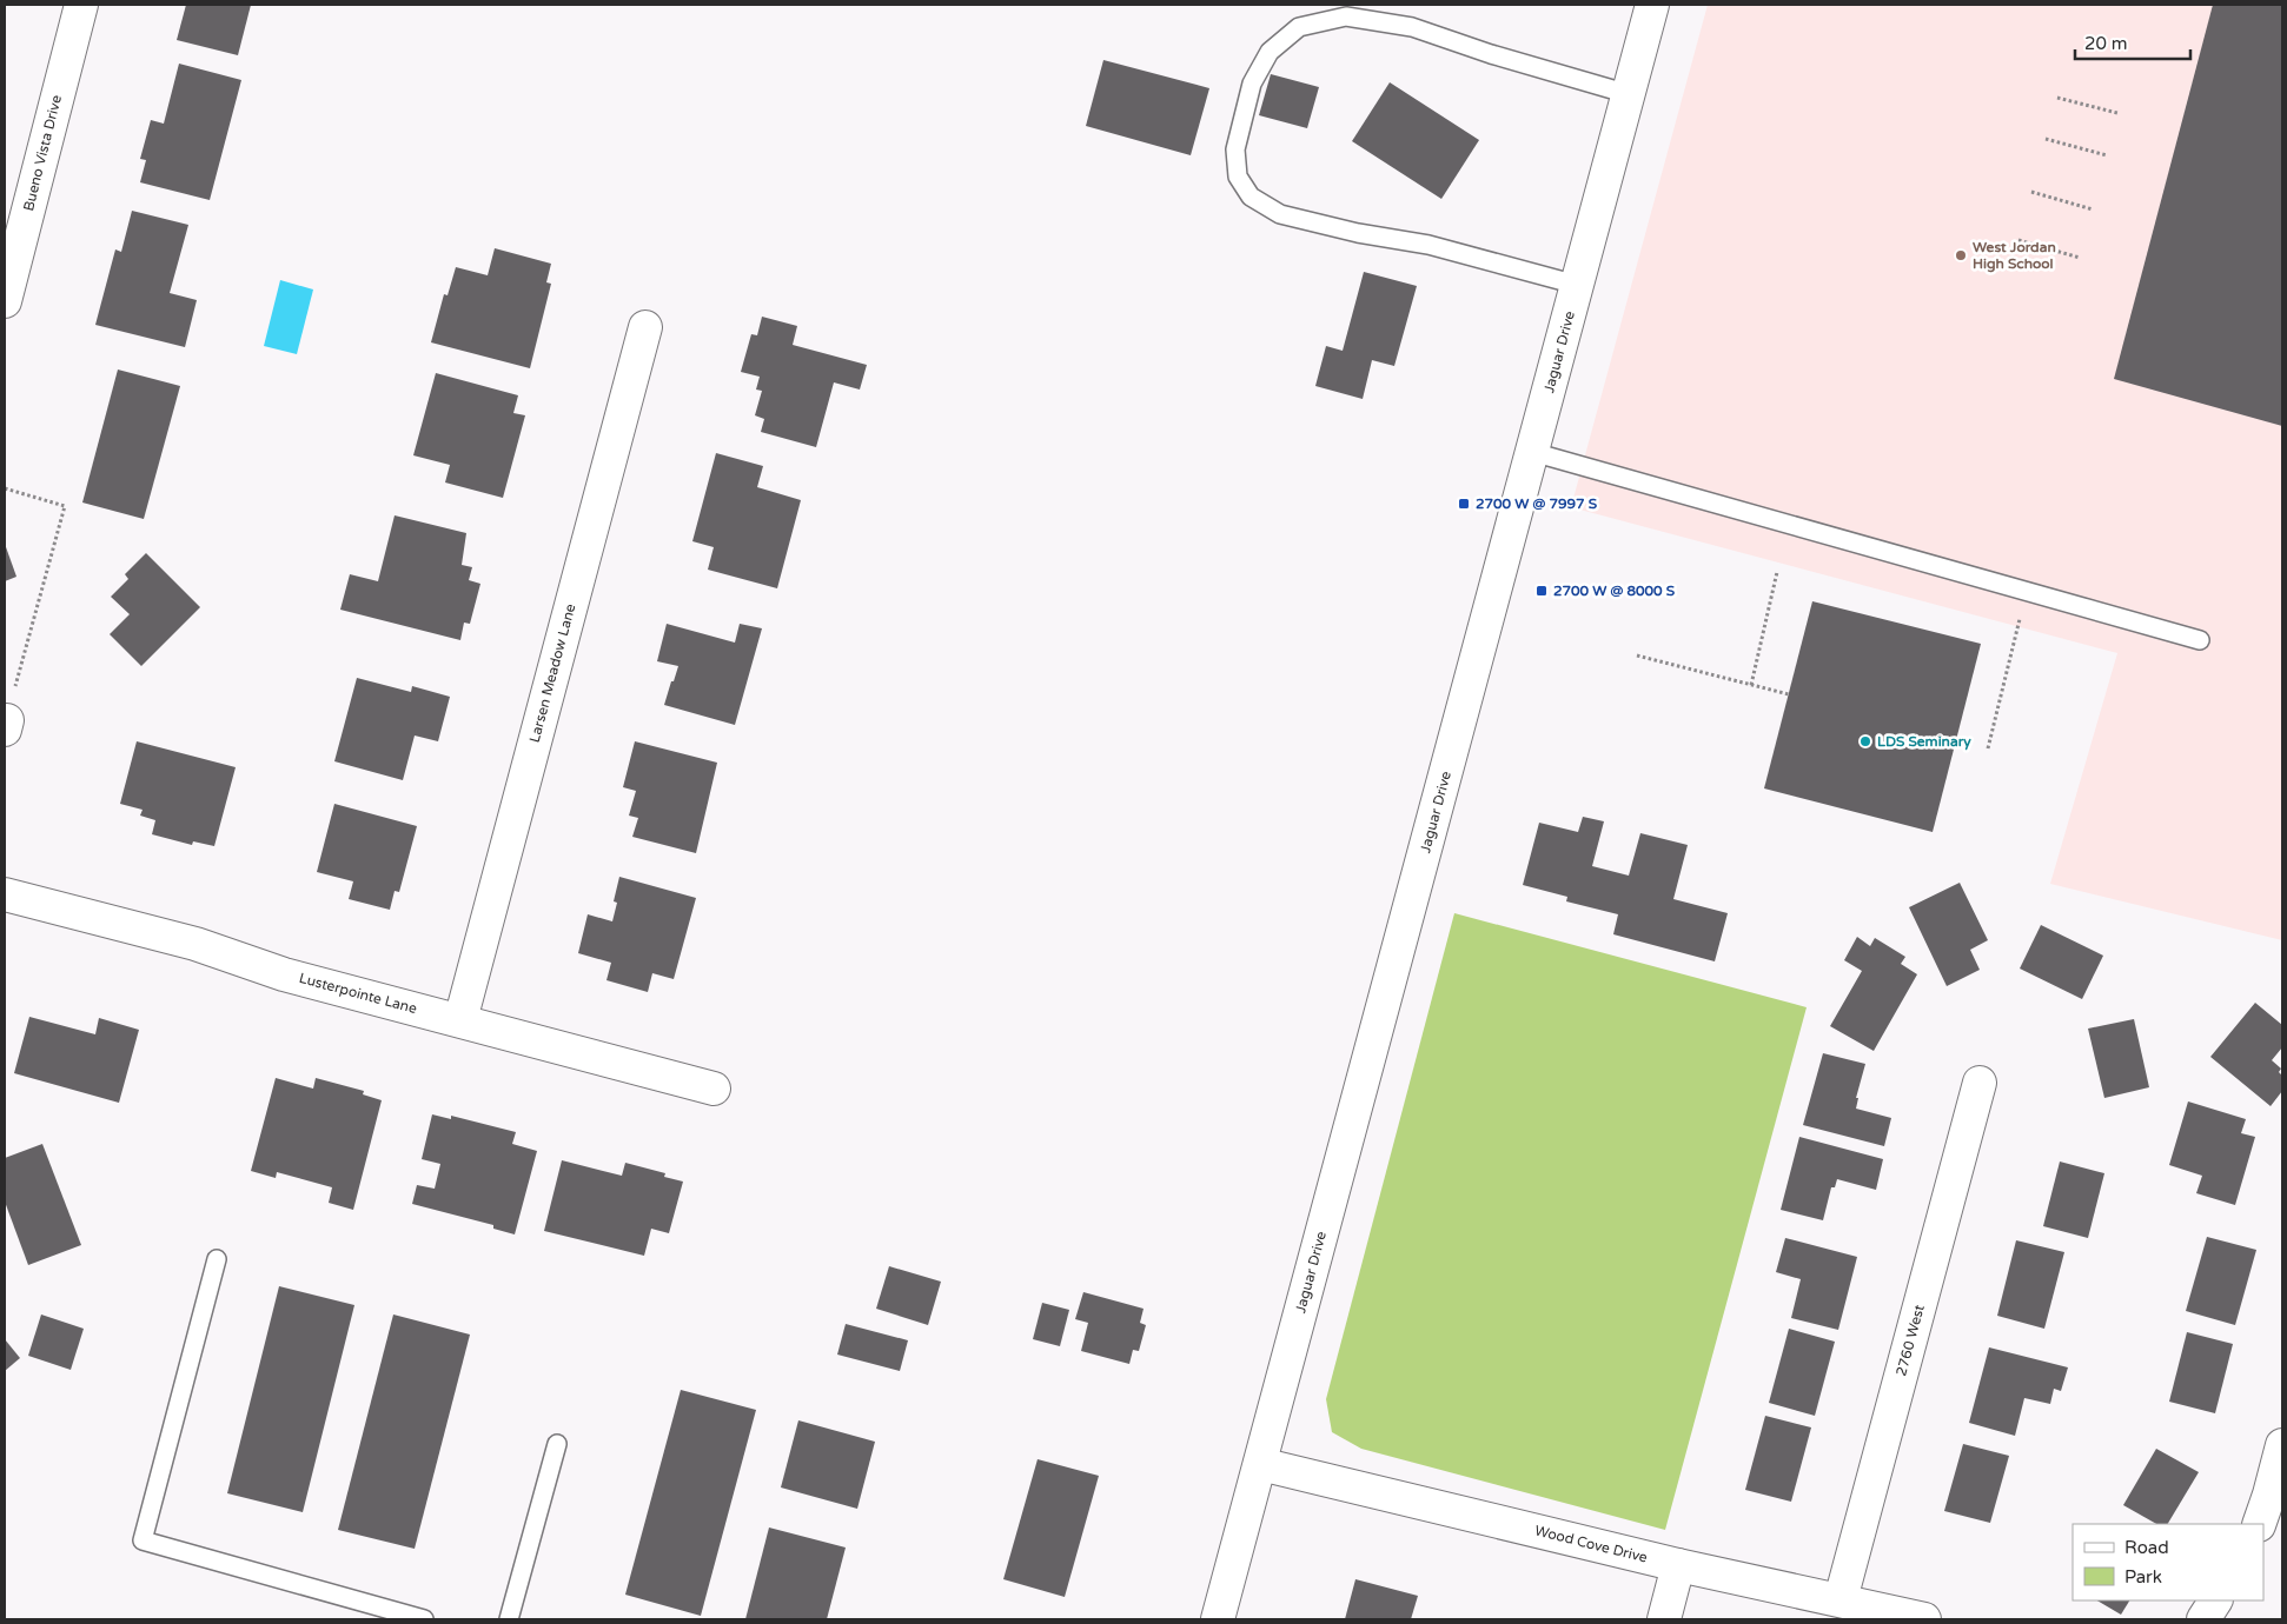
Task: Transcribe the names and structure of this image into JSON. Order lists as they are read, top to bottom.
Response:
{
  "streets": {
    "street": [
      "Bueno Vista Drive",
      "Jaguar Drive",
      "Larsen Meadow Lane",
      "Lusterpointe Lane",
      "2760 West",
      "Wood Cove Drive"
    ]
  },
  "crossings": [
    ["Jaguar Drive", "Wood Cove Drive"],
    ["Larsen Meadow Lane", "Lusterpointe Lane"],
    ["2760 West", "Wood Cove Drive"]
  ],
  "places": {
    "other": ["West Jordan High School", "LDS Seminary"],
    "transit": ["2700 W @ 7997 S", "2700 W @ 8000 S"]
  },
  "legend": ["Road", "Park"],
  "scale_bar": "20 m"
}
